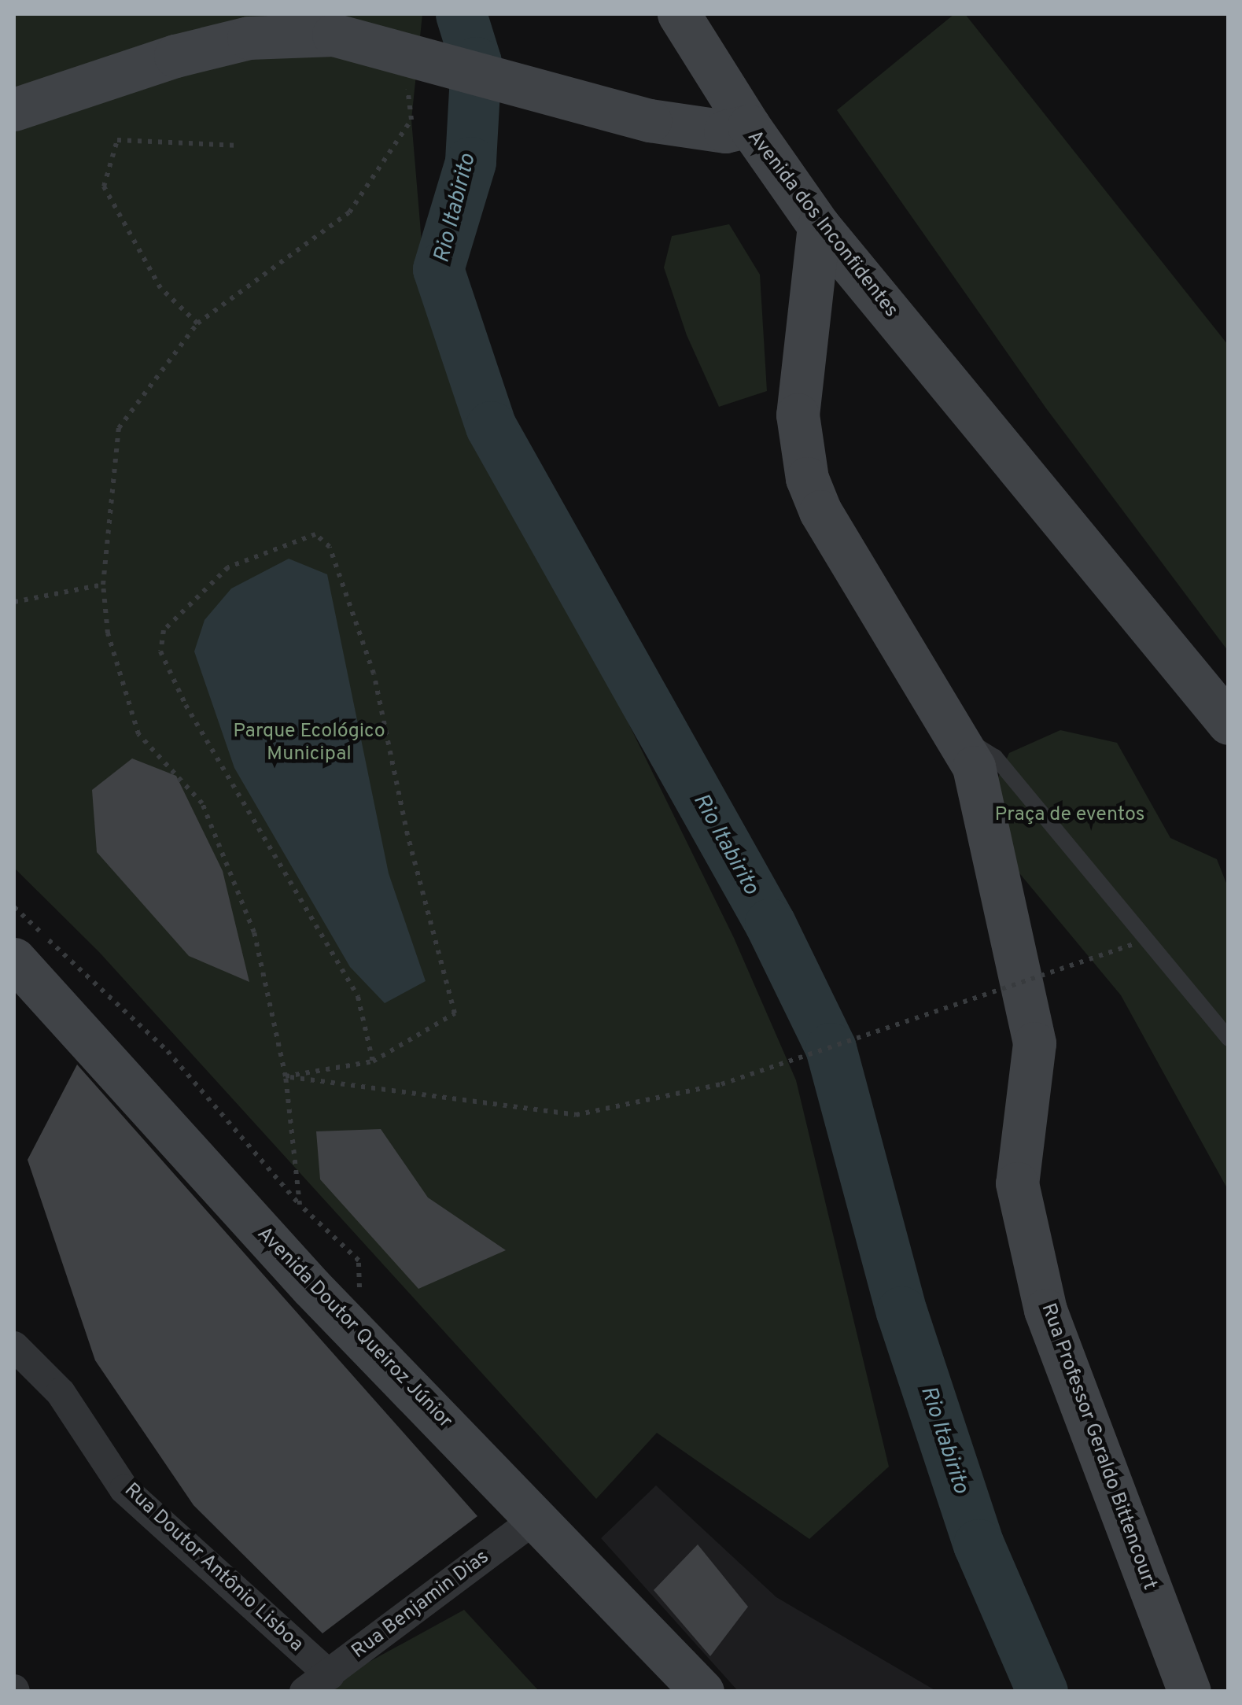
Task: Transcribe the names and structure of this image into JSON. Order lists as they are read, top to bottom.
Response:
{
  "streets": {
    "main road": ["Avenida dos Inconfidentes", "Avenida Doutor Queiroz Júnior", "Rua Professor Geraldo Bittencourt"],
    "street": ["Rua Doutor Antônio Lisboa", "Rua Benjamin Dias"]
  },
  "crossings": [
    ["Avenida dos Inconfidentes", "Rua Professor Geraldo Bittencourt"],
    ["Avenida Doutor Queiroz Júnior", "Rua Benjamin Dias"],
    ["Rua Doutor Antônio Lisboa", "Rua Benjamin Dias"]
  ],
  "water": ["Rio Itabirito"],
  "parks": ["Parque Ecológico Municipal", "Praça de eventos"]
}
